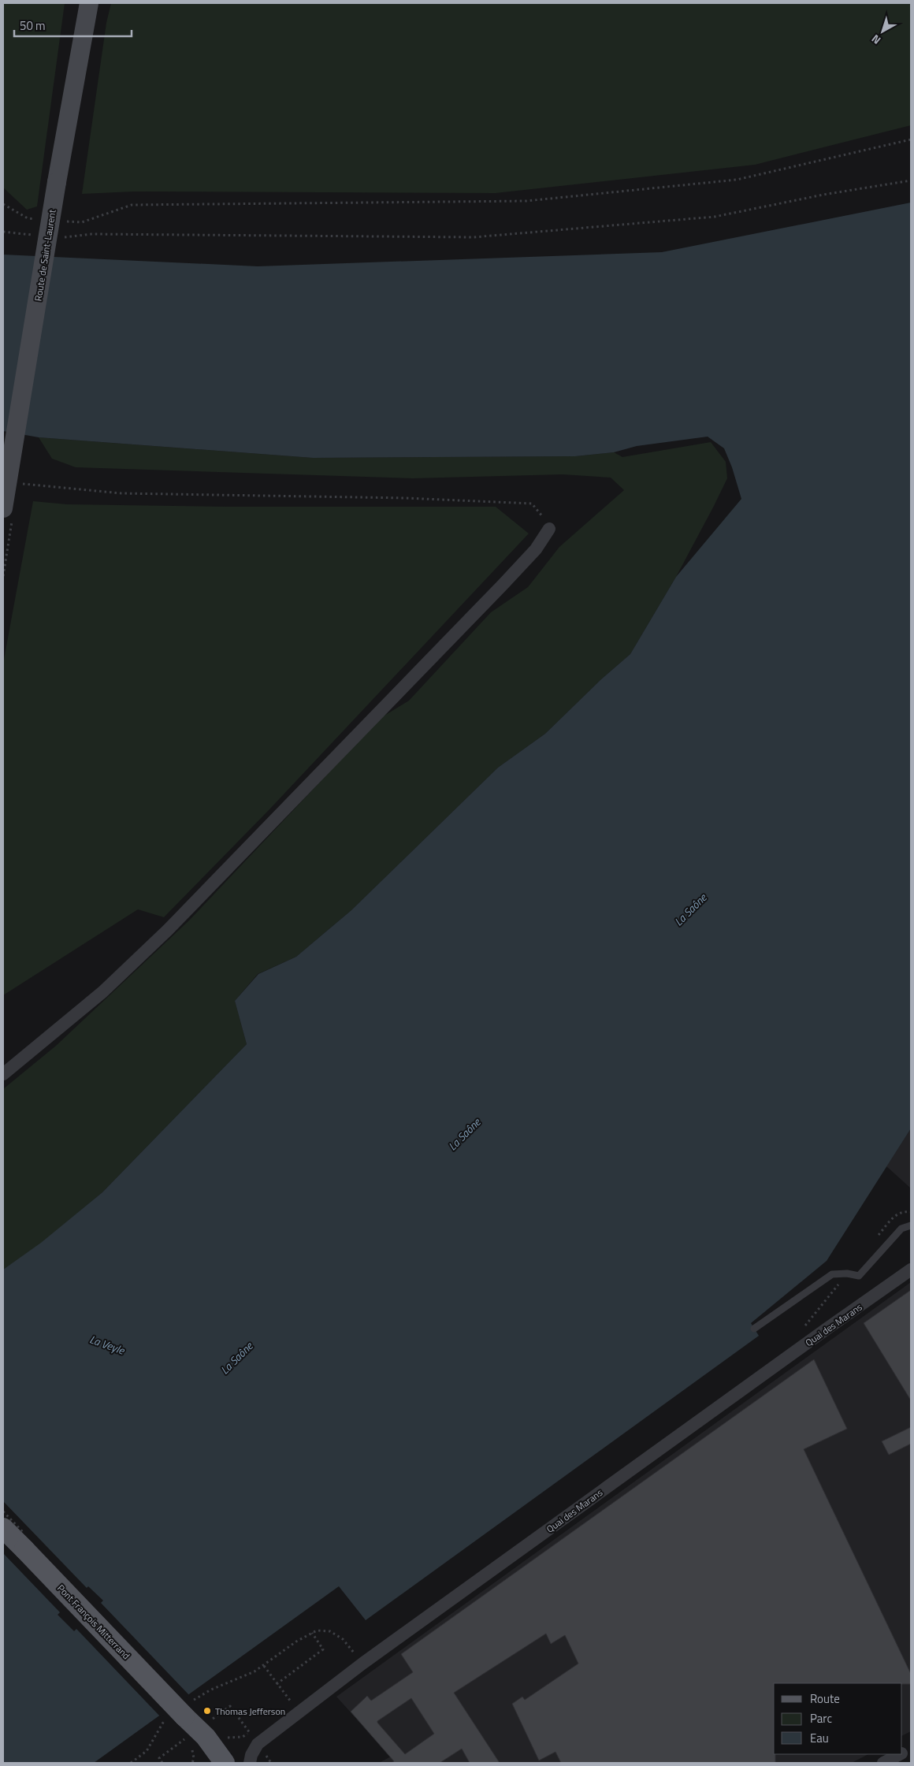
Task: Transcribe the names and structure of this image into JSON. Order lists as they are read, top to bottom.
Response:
{
  "streets": {
    "main road": ["Route de Saint-Laurent", "Pont François Mitterrand"],
    "street": ["Quai des Marans"]
  },
  "water": ["La Saône", "La Veyle"],
  "places": ["Thomas Jefferson"],
  "legend": ["Route", "Parc", "Eau"],
  "scale_bar": "50 m",
  "north": "bottom left"
}
